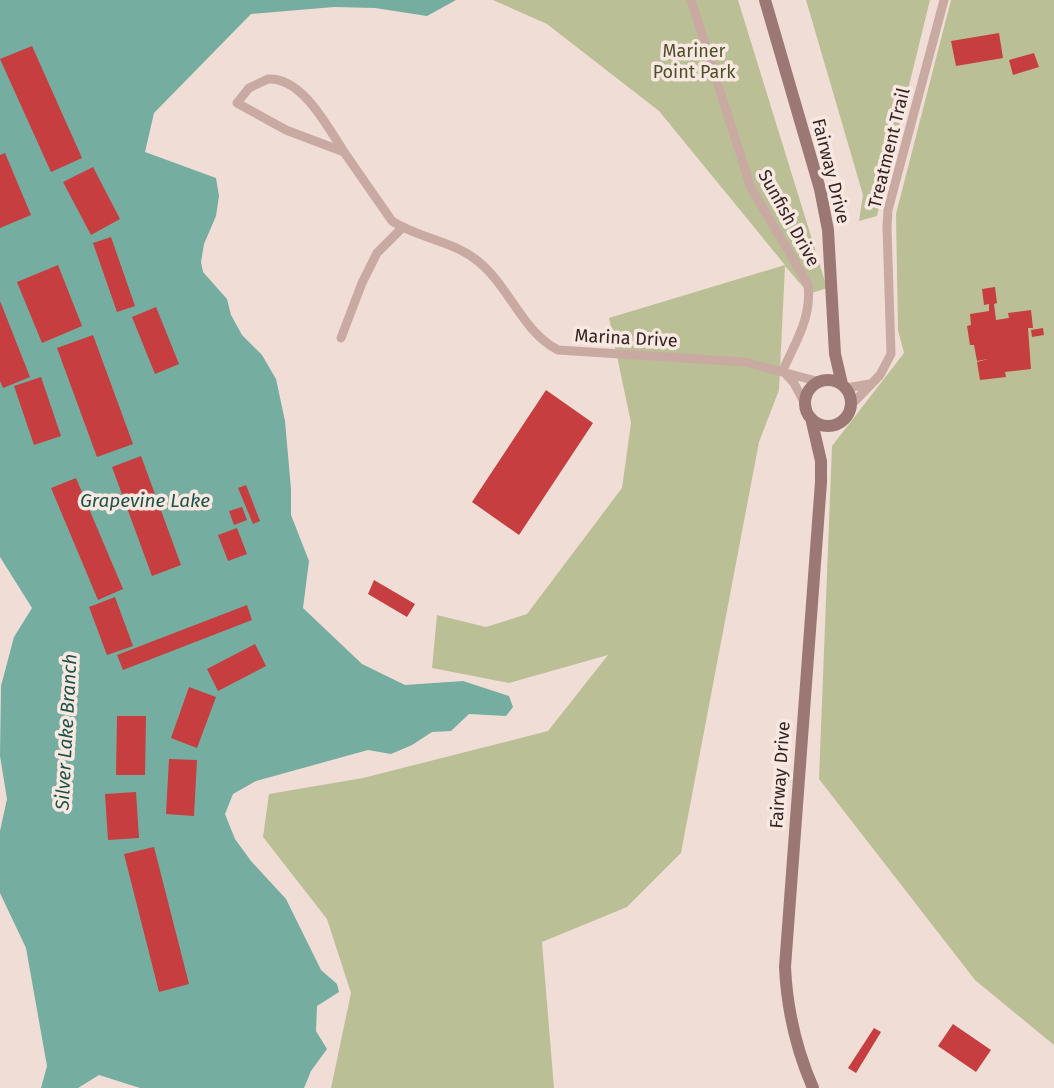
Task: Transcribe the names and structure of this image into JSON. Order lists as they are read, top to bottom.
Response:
{
  "streets": {
    "street": [
      "Treatment Trail",
      "Fairway Drive",
      "Sunfish Drive",
      "Marina Drive"
    ]
  },
  "crossings": [
    ["Treatment Trail", "Fairway Drive"],
    ["Treatment Trail", "Marina Drive"],
    ["Fairway Drive", "Marina Drive"],
    ["Sunfish Drive", "Marina Drive"]
  ],
  "water": ["Grapevine Lake", "Silver Lake Branch"],
  "parks": ["Mariner Point Park"]
}
